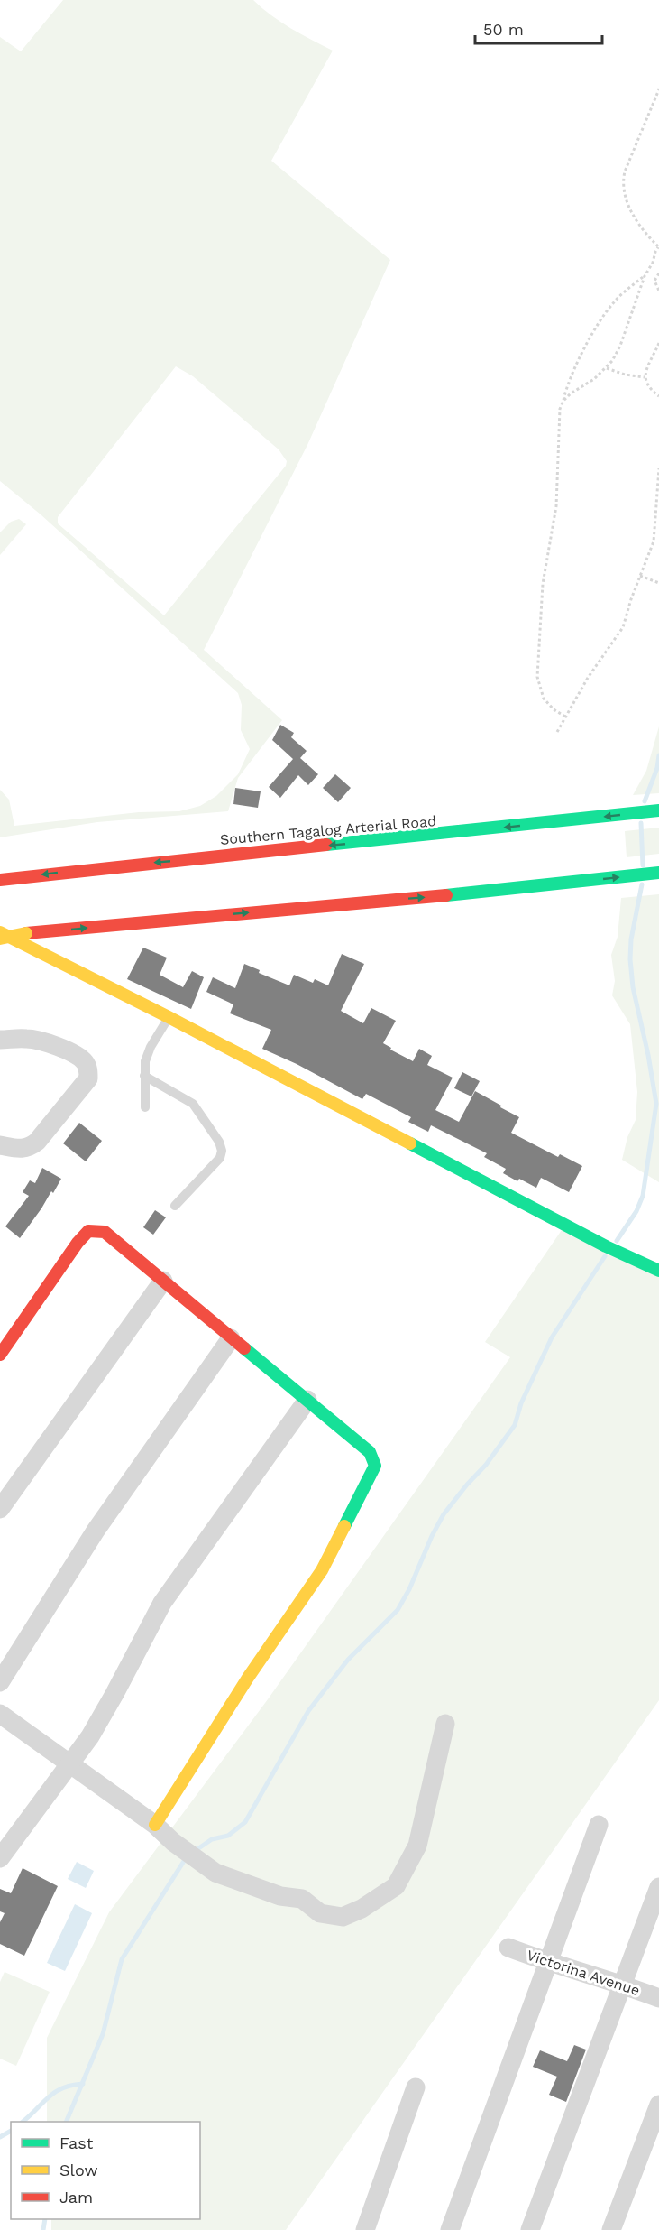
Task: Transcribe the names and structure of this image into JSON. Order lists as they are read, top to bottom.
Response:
{
  "streets": {
    "main road": ["Southern Tagalog Arterial Road"],
    "street": ["Victorina Avenue"]
  },
  "legend": ["Fast", "Slow", "Jam"],
  "scale_bar": "50 m"
}
